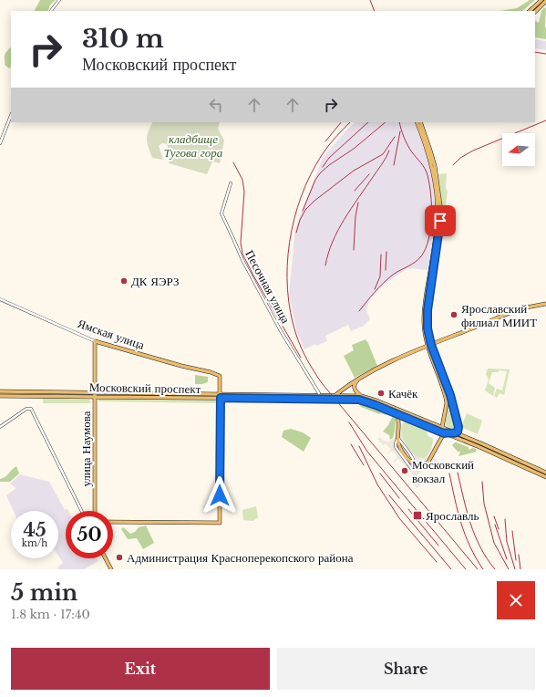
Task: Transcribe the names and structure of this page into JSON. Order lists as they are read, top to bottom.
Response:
{
  "streets": {
    "main road": ["Ямская улица", "Московский проспект", "улица Наумова"],
    "street": ["Песочная улица"]
  },
  "crossings": [
    ["Песочная улица", "Московский проспект"],
    ["Ямская улица", "Московский проспект"],
    ["Ямская улица", "улица Наумова"],
    ["Московский проспект", "улица Наумова"]
  ],
  "parks": ["кладбище Тугова гора"],
  "places": {
    "other": [
      "ДК ЯЭРЗ",
      "Ярославский филиал МИИТ",
      "Качёк",
      "Московский вокзал",
      "Администрация Красноперекопского района"
    ],
    "transit": ["Ярославль"]
  },
  "north": "left",
  "page": {
    "turn": ["310 m", "Московский проспект"],
    "speed": "45 km/h",
    "limit": "50",
    "heading": ["5 min", "1.8 km · 17:40"],
    "buttons": ["Exit", "Share"]
  }
}
